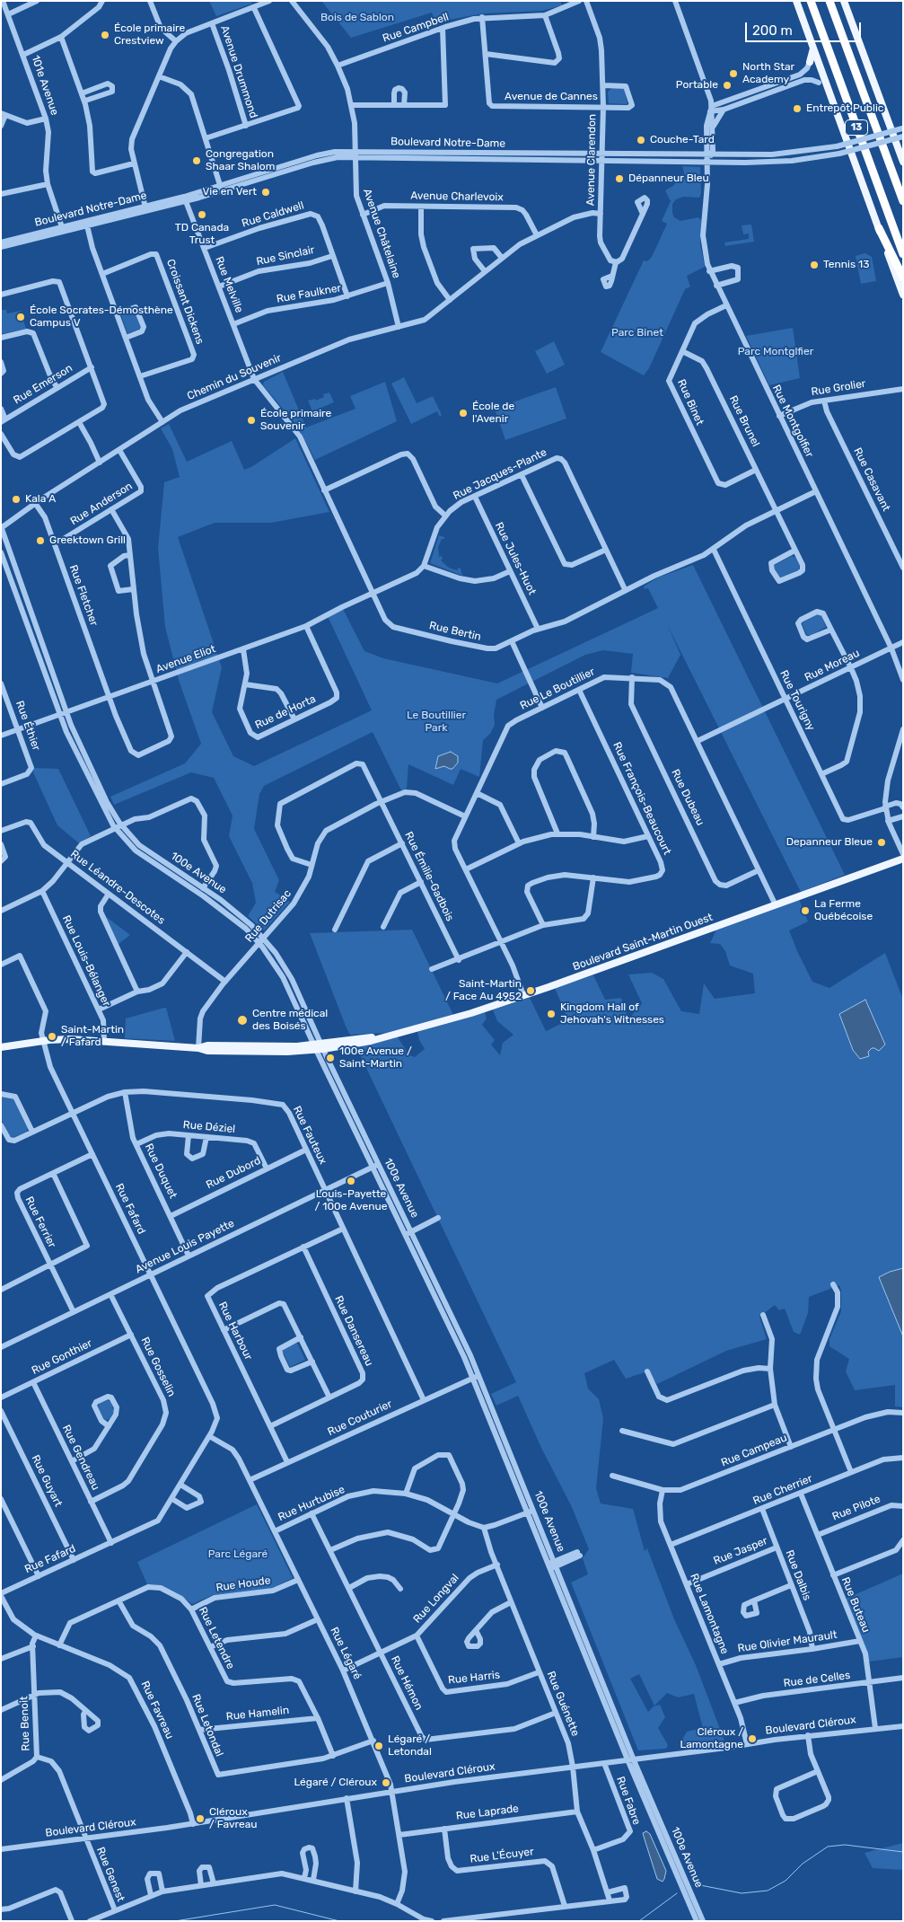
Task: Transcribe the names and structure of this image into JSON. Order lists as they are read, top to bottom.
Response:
{
  "streets": {
    "highway": ["13"],
    "main road": ["Boulevard Saint-Martin Ouest"],
    "street": [
      "Rue Campbell",
      "Avenue Drummond",
      "101e Avenue",
      "Avenue de Cannes",
      "Boulevard Notre-Dame",
      "Avenue Clarendon",
      "Avenue Charlevoix",
      "Rue Caldwell",
      "Avenue Châtelaine",
      "Rue Sinclair",
      "Rue Melville",
      "Rue Faulkner",
      "Croissant Dickens",
      "Chemin du Souvenir",
      "Rue Emerson",
      "Rue Grolier",
      "Rue Binet",
      "Rue Brunel",
      "Rue Montgolfier",
      "Rue Jacques-Plante",
      "Rue Casavant",
      "Rue Anderson",
      "Rue Jules-Huot",
      "Rue Fletcher",
      "Rue Bertin",
      "Avenue Eliot",
      "Rue Moreau",
      "Rue Le Boutillier",
      "Rue Tourigny",
      "Rue de Horta",
      "Rue Éthier",
      "Rue Dubeau",
      "Rue François-Beaucourt",
      "100e Avenue",
      "Rue Émilie-Gadbois",
      "Rue Léandre-Descotes",
      "Rue Dutrisac",
      "Rue Louis-Bélanger",
      "Rue Déziel",
      "Rue Fauteux",
      "Rue Duquet",
      "Rue Dubord",
      "Rue Fafard",
      "Rue Ferrier",
      "Avenue Louis Payette",
      "Rue Harbour",
      "Rue Dansereau",
      "Rue Gonthier",
      "Rue Gosselin",
      "Rue Couturier",
      "Rue Campeau",
      "Rue Gendreau",
      "Rue Guyart",
      "Rue Cherrier",
      "Rue Hurtubise",
      "Rue Pilote",
      "Rue Jasper",
      "Rue Dalbis",
      "Rue Houde",
      "Rue Longval",
      "Rue Buteau",
      "Rue Lamontagne",
      "Rue Letendre",
      "Rue Olivier Maurault",
      "Rue Légaré",
      "Rue Harris",
      "Rue de Celles",
      "Rue Hémon",
      "Rue Guénette",
      "Rue Favreau",
      "Rue Hamelin",
      "Rue Benoit",
      "Rue Letondal",
      "Boulevard Cléroux",
      "Rue Fabre",
      "Rue Laprade",
      "Rue L'Écuyer",
      "Rue Genest"
    ]
  },
  "crossings": [
    ["Rue Campbell", "Avenue de Cannes"],
    ["Rue Campbell", "Avenue Châtelaine"],
    ["101e Avenue", "Boulevard Notre-Dame"],
    ["Avenue de Cannes", "Avenue Clarendon"],
    ["Boulevard Notre-Dame", "Avenue Clarendon"],
    ["Boulevard Notre-Dame", "Avenue Châtelaine"],
    ["Boulevard Notre-Dame", "Rue Melville"],
    ["Boulevard Notre-Dame", "Rue Montgolfier"],
    ["Avenue Clarendon", "Chemin du Souvenir"],
    ["Avenue Charlevoix", "Avenue Châtelaine"],
    ["Avenue Charlevoix", "Chemin du Souvenir"],
    ["Rue Caldwell", "Rue Sinclair"],
    ["Rue Caldwell", "Rue Melville"],
    ["Rue Caldwell", "Rue Faulkner"],
    ["Avenue Châtelaine", "Rue Faulkner"],
    ["Avenue Châtelaine", "Chemin du Souvenir"],
    ["Rue Sinclair", "Rue Melville"],
    ["Rue Melville", "Rue Faulkner"],
    ["Rue Melville", "Chemin du Souvenir"],
    ["Rue Melville", "Rue Bertin"],
    ["Chemin du Souvenir", "Rue Anderson"],
    ["Chemin du Souvenir", "Rue Fletcher"],
    ["Chemin du Souvenir", "Rue Bertin"],
    ["Chemin du Souvenir", "100e Avenue"],
    ["Rue Grolier", "Rue Montgolfier"],
    ["Rue Grolier", "Rue Casavant"],
    ["Rue Binet", "Rue Brunel"],
    ["Rue Binet", "Rue Montgolfier"],
    ["Rue Brunel", "Rue Bertin"],
    ["Rue Montgolfier", "Rue Bertin"],
    ["Rue Montgolfier", "Rue Moreau"],
    ["Rue Jacques-Plante", "Rue Jules-Huot"],
    ["Rue Jacques-Plante", "Rue Bertin"],
    ["Rue Anderson", "Rue Fletcher"],
    ["Rue Jules-Huot", "Rue Bertin"],
    ["Rue Fletcher", "Avenue Eliot"],
    ["Rue Bertin", "Avenue Eliot"],
    ["Rue Bertin", "Rue Tourigny"],
    ["Avenue Eliot", "Rue de Horta"],
    ["Avenue Eliot", "Rue Éthier"],
    ["Avenue Eliot", "100e Avenue"],
    ["Rue Moreau", "Rue Le Boutillier"],
    ["Rue Moreau", "Rue Tourigny"],
    ["Rue Le Boutillier", "Rue Dubeau"],
    ["Rue Le Boutillier", "Rue François-Beaucourt"],
    ["Rue Le Boutillier", "Rue Dutrisac"],
    ["Rue Le Boutillier", "Boulevard Saint-Martin Ouest"],
    ["100e Avenue", "Rue Dutrisac"],
    ["100e Avenue", "Boulevard Saint-Martin Ouest"],
    ["100e Avenue", "Avenue Louis Payette"],
    ["100e Avenue", "Rue Couturier"],
    ["100e Avenue", "Boulevard Cléroux"],
    ["Rue Émilie-Gadbois", "Rue Dutrisac"],
    ["Rue Léandre-Descotes", "Rue Dutrisac"],
    ["Rue Dutrisac", "Boulevard Saint-Martin Ouest"],
    ["Boulevard Saint-Martin Ouest", "Rue Louis-Bélanger"],
    ["Boulevard Saint-Martin Ouest", "Rue Fafard"],
    ["Rue Déziel", "Rue Duquet"],
    ["Rue Déziel", "Rue Dubord"],
    ["Rue Fauteux", "Rue Duquet"],
    ["Rue Fauteux", "Rue Dubord"],
    ["Rue Fauteux", "Rue Fafard"],
    ["Rue Fauteux", "Avenue Louis Payette"],
    ["Rue Fauteux", "Rue Harbour"],
    ["Rue Fauteux", "Rue Couturier"],
    ["Rue Duquet", "Rue Dubord"],
    ["Rue Duquet", "Avenue Louis Payette"],
    ["Rue Fafard", "Rue Ferrier"],
    ["Rue Fafard", "Avenue Louis Payette"],
    ["Rue Fafard", "Rue Gendreau"],
    ["Rue Fafard", "Rue Guyart"],
    ["Rue Fafard", "Rue Légaré"],
    ["Rue Fafard", "Rue Favreau"],
    ["Rue Ferrier", "Avenue Louis Payette"],
    ["Avenue Louis Payette", "Rue Gosselin"],
    ["Rue Harbour", "Rue Dansereau"],
    ["Rue Harbour", "Rue Couturier"],
    ["Rue Gonthier", "Rue Gosselin"],
    ["Rue Gonthier", "Rue Gendreau"],
    ["Rue Gosselin", "Rue Gendreau"],
    ["Rue Couturier", "Rue Légaré"],
    ["Rue Campeau", "Rue Lamontagne"],
    ["Rue Cherrier", "Rue Dalbis"],
    ["Rue Cherrier", "Rue Buteau"],
    ["Rue Cherrier", "Rue Lamontagne"],
    ["Rue Hurtubise", "Rue Légaré"],
    ["Rue Hurtubise", "Rue Hémon"],
    ["Rue Hurtubise", "Rue Guénette"],
    ["Rue Pilote", "Rue Buteau"],
    ["Rue Jasper", "Rue Dalbis"],
    ["Rue Jasper", "Rue Lamontagne"],
    ["Rue Dalbis", "Rue Olivier Maurault"],
    ["Rue Houde", "Rue Letendre"],
    ["Rue Houde", "Rue Légaré"],
    ["Rue Longval", "Rue Légaré"],
    ["Rue Longval", "Rue Harris"],
    ["Rue Longval", "Rue Hémon"],
    ["Rue Longval", "Rue Guénette"],
    ["Rue Buteau", "Rue Olivier Maurault"],
    ["Rue Buteau", "Rue de Celles"],
    ["Rue Buteau", "Boulevard Cléroux"],
    ["Rue Lamontagne", "Rue Olivier Maurault"],
    ["Rue Lamontagne", "Rue de Celles"],
    ["Rue Lamontagne", "Boulevard Cléroux"],
    ["Rue Letendre", "Rue Favreau"],
    ["Rue Letendre", "Rue Hamelin"],
    ["Rue Letendre", "Rue Letondal"],
    ["Rue Légaré", "Rue Letondal"],
    ["Rue Légaré", "Boulevard Cléroux"],
    ["Rue Légaré", "Rue Laprade"],
    ["Rue Harris", "Rue Guénette"],
    ["Rue Hémon", "Rue Guénette"],
    ["Rue Guénette", "Boulevard Cléroux"],
    ["Rue Guénette", "Rue Fabre"],
    ["Rue Guénette", "Rue Laprade"],
    ["Rue Favreau", "Rue Benoit"],
    ["Rue Favreau", "Boulevard Cléroux"],
    ["Rue Hamelin", "Rue Letondal"],
    ["Rue Benoit", "Rue Genest"],
    ["Boulevard Cléroux", "Rue Fabre"],
    ["Boulevard Cléroux", "Rue Genest"],
    ["Rue Laprade", "Rue L'Écuyer"]
  ],
  "parks": [
    "Bois de Sablon",
    "Parc Binet",
    "Parc Montglfier",
    "Le Boutillier Park",
    "Parc Légaré"
  ],
  "places": [
    "École primaire Crestview",
    "North Star Academy",
    "Portable",
    "Entrepôt Public",
    "Couche-Tard",
    "Congregation Shaar Shalom",
    "Dépanneur Bleu",
    "Vie en Vert",
    "TD Canada Trust",
    "Tennis 13",
    "École Socrates-Démosthène Campus V",
    "École de l'Avenir",
    "École primaire Souvenir",
    "Kala A",
    "Greektown Grill",
    "Depanneur Bleue",
    "La Ferme Québécoise",
    "Saint-Martin / Face Au 4952",
    "Kingdom Hall of Jehovah's Witnesses",
    "Centre médical des Boisés",
    "Saint-Martin / Fafard",
    "100e Avenue / Saint-Martin",
    "Louis-Payette / 100e Avenue",
    "Cléroux / Lamontagne",
    "Légaré / Letondal",
    "Légaré / Cléroux",
    "Cléroux / Favreau"
  ],
  "scale_bar": "200 m"
}
